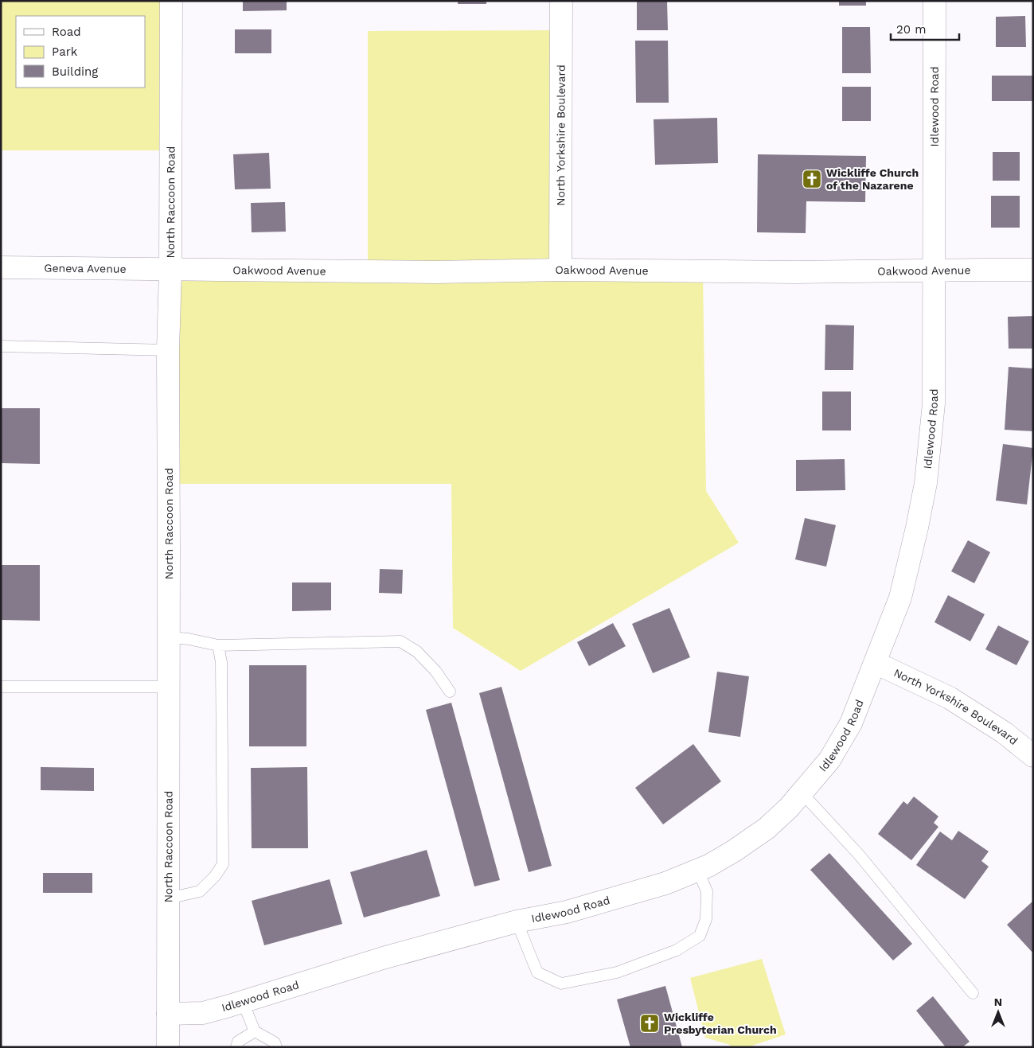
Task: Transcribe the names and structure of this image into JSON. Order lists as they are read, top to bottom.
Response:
{
  "streets": {
    "street": [
      "Idlewood Road",
      "North Yorkshire Boulevard",
      "North Raccoon Road",
      "Geneva Avenue",
      "Oakwood Avenue"
    ]
  },
  "crossings": [
    ["Idlewood Road", "North Yorkshire Boulevard"],
    ["Idlewood Road", "North Raccoon Road"],
    ["Idlewood Road", "Oakwood Avenue"],
    ["North Yorkshire Boulevard", "Oakwood Avenue"],
    ["North Raccoon Road", "Geneva Avenue"],
    ["North Raccoon Road", "Oakwood Avenue"],
    ["Geneva Avenue", "Oakwood Avenue"]
  ],
  "places": {
    "church": ["Wickliffe Church of the Nazarene", "Wickliffe Presbyterian Church"]
  },
  "legend": ["Road", "Park", "Building"],
  "scale_bar": "20 m",
  "north": "top"
}
